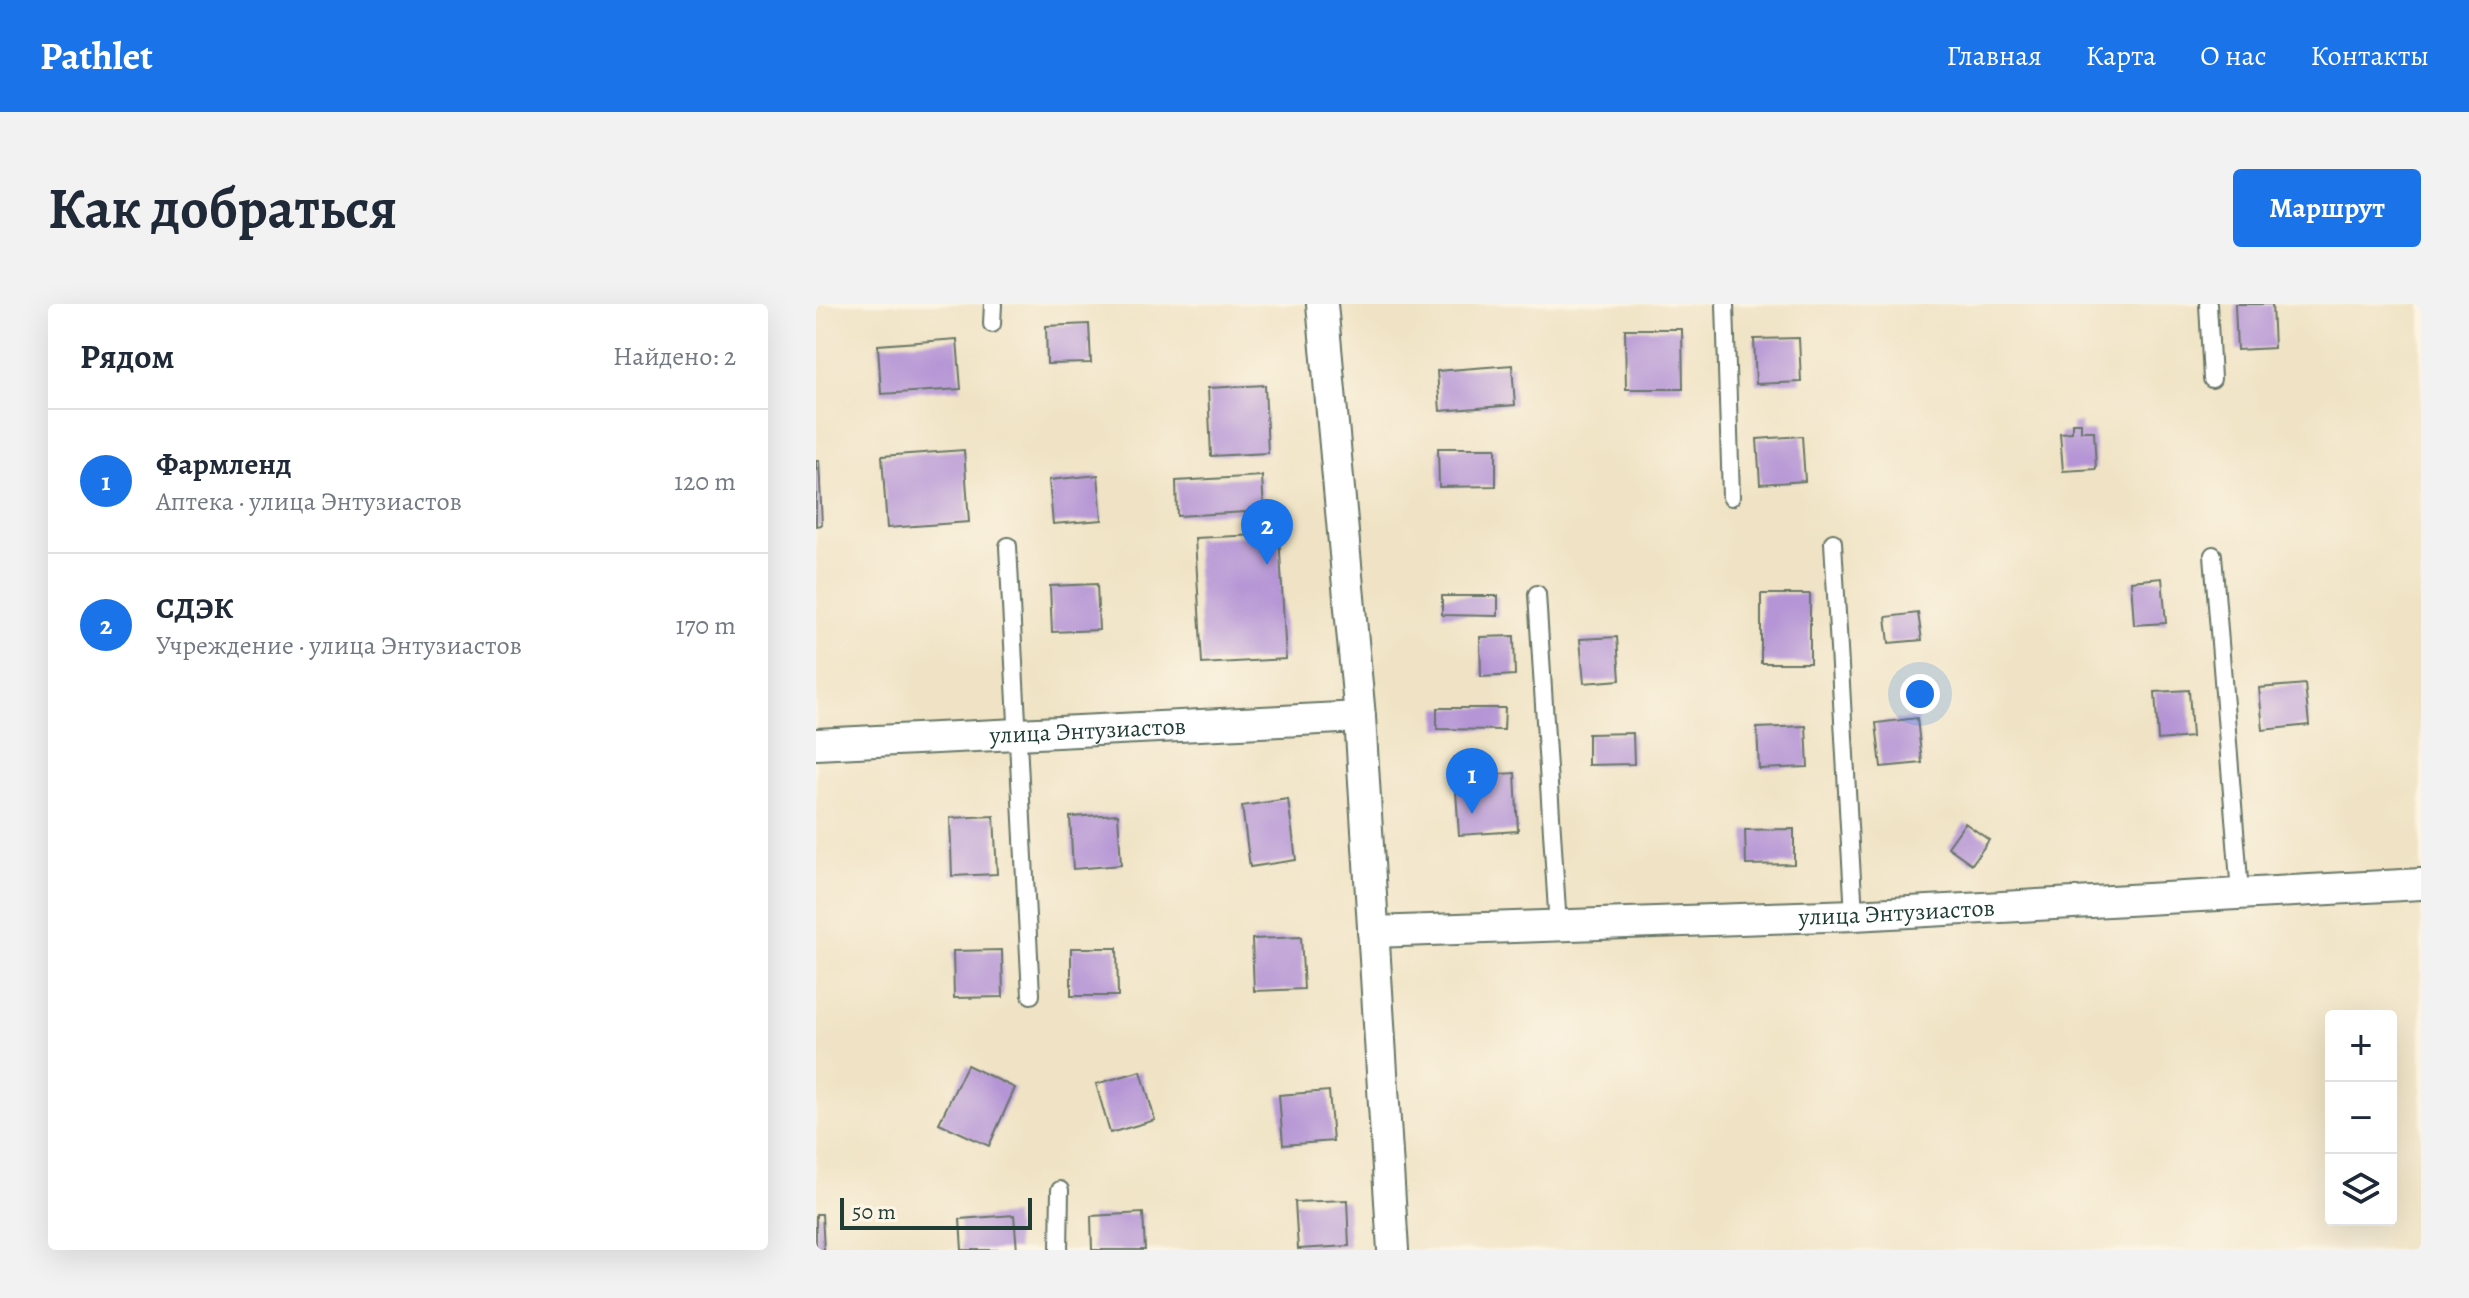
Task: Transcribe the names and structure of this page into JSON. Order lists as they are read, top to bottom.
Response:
{
  "streets": {
    "street": ["улица Энтузиастов"]
  },
  "scale_bar": "50 m",
  "page": {
    "header": "Pathlet",
    "nav": [
      "Главная",
      "Карта",
      "О нас",
      "Контакты"
    ],
    "buttons": "Маршрут",
    "title": "Как добраться",
    "heading": ["Рядом", "Найдено: 2"],
    "list": [
      {
        "mark": "1",
        "name": "Фармленд",
        "note": "Аптека · улица Энтузиастов",
        "value": "120 m"
      },
      {
        "mark": "2",
        "name": "СДЭК",
        "note": "Учреждение · улица Энтузиастов",
        "value": "170 m"
      }
    ],
    "pins": ["2", "1"],
    "map_buttons": ["+", "−"],
    "scale": "50 m"
  }
}
